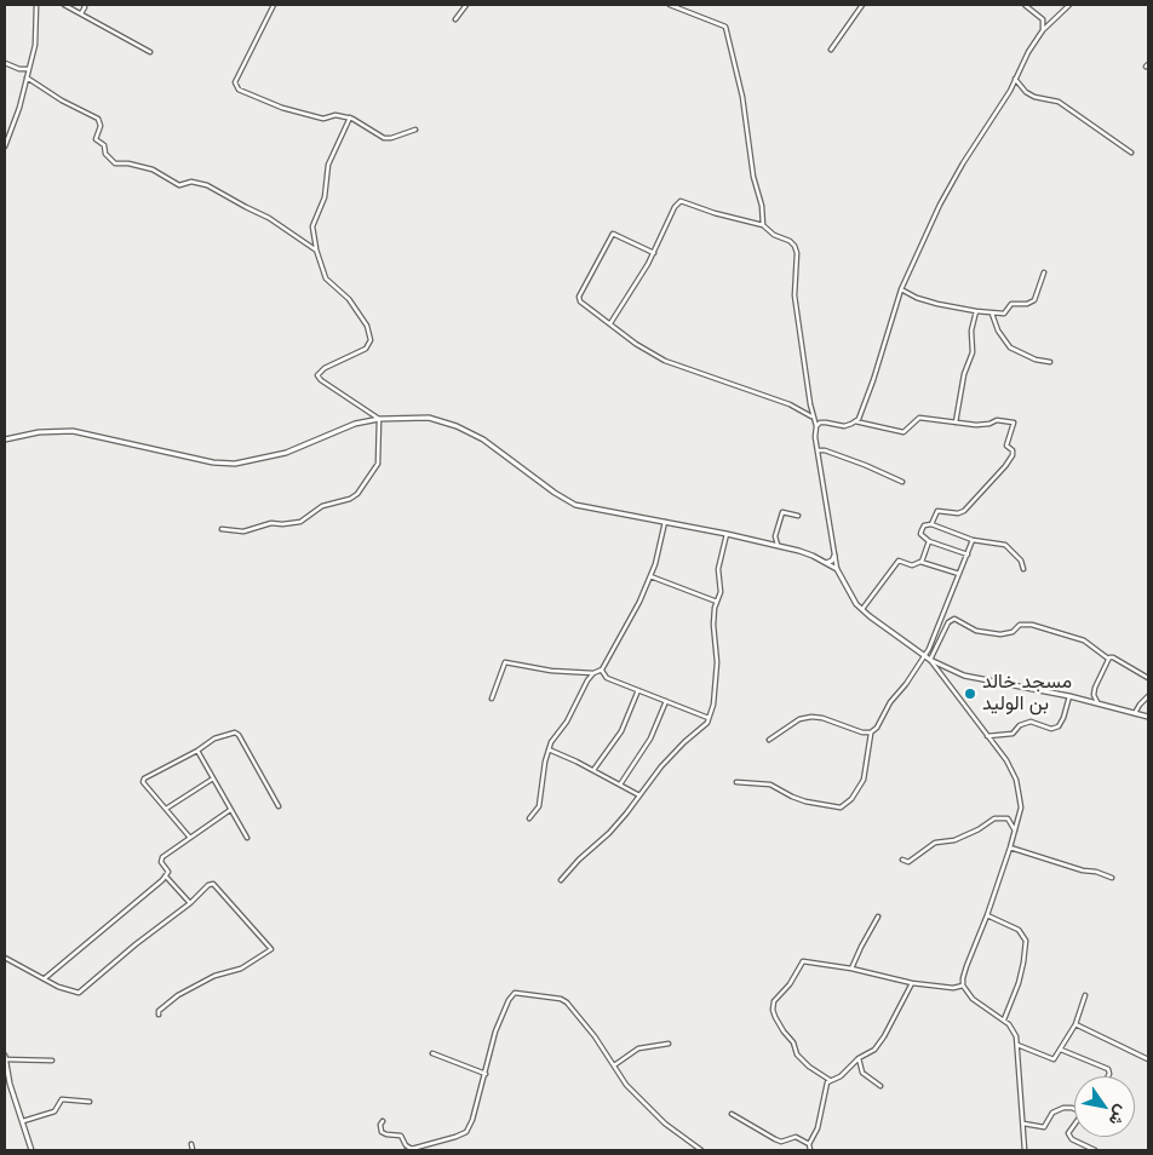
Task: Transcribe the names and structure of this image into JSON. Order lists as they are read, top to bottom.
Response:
{
  "places": ["مسجد خالد بن الوليد"],
  "north": "bottom right"
}
